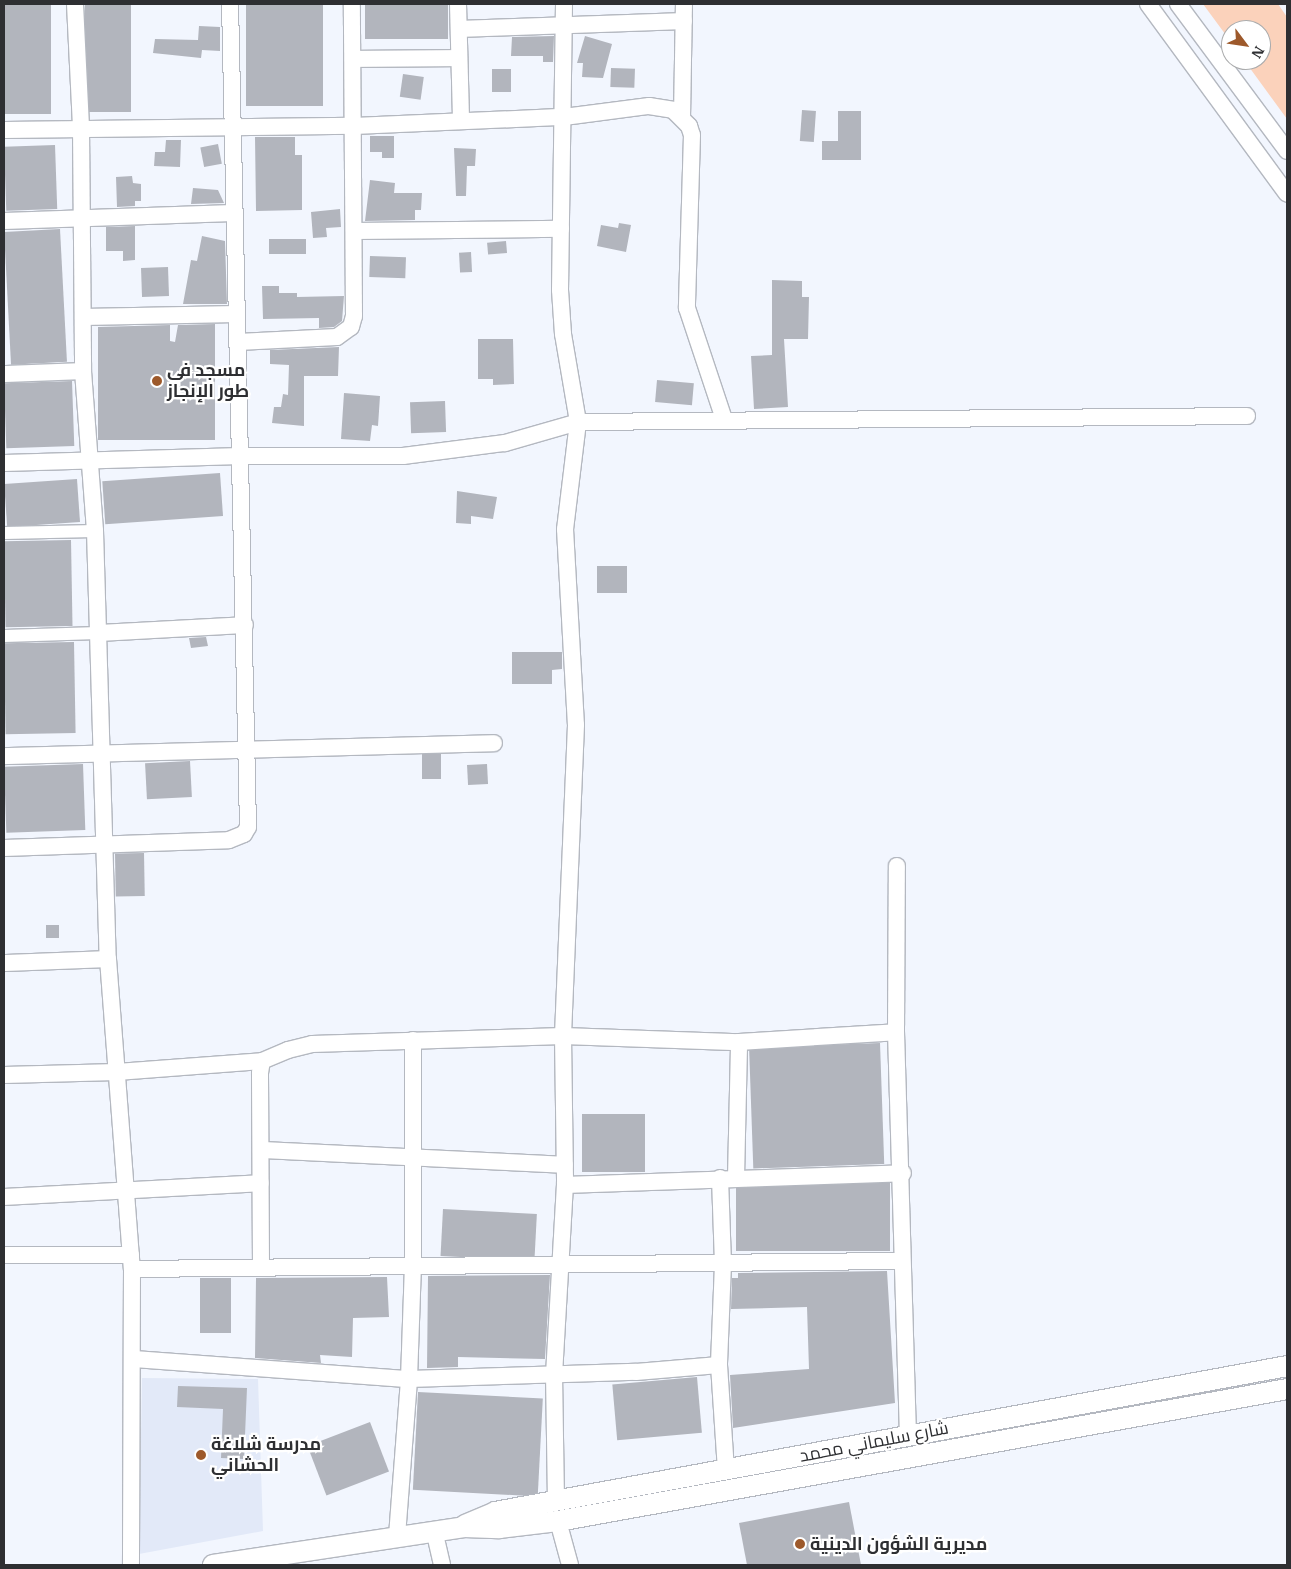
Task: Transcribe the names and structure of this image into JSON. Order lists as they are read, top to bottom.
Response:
{
  "streets": {
    "street": ["شارع سليماني محمد"]
  },
  "places": ["مسجد في طور الإنجاز", "مدرسة شلاغة الحشاني", "مديرية الشؤون الدينية"],
  "north": "bottom right"
}
